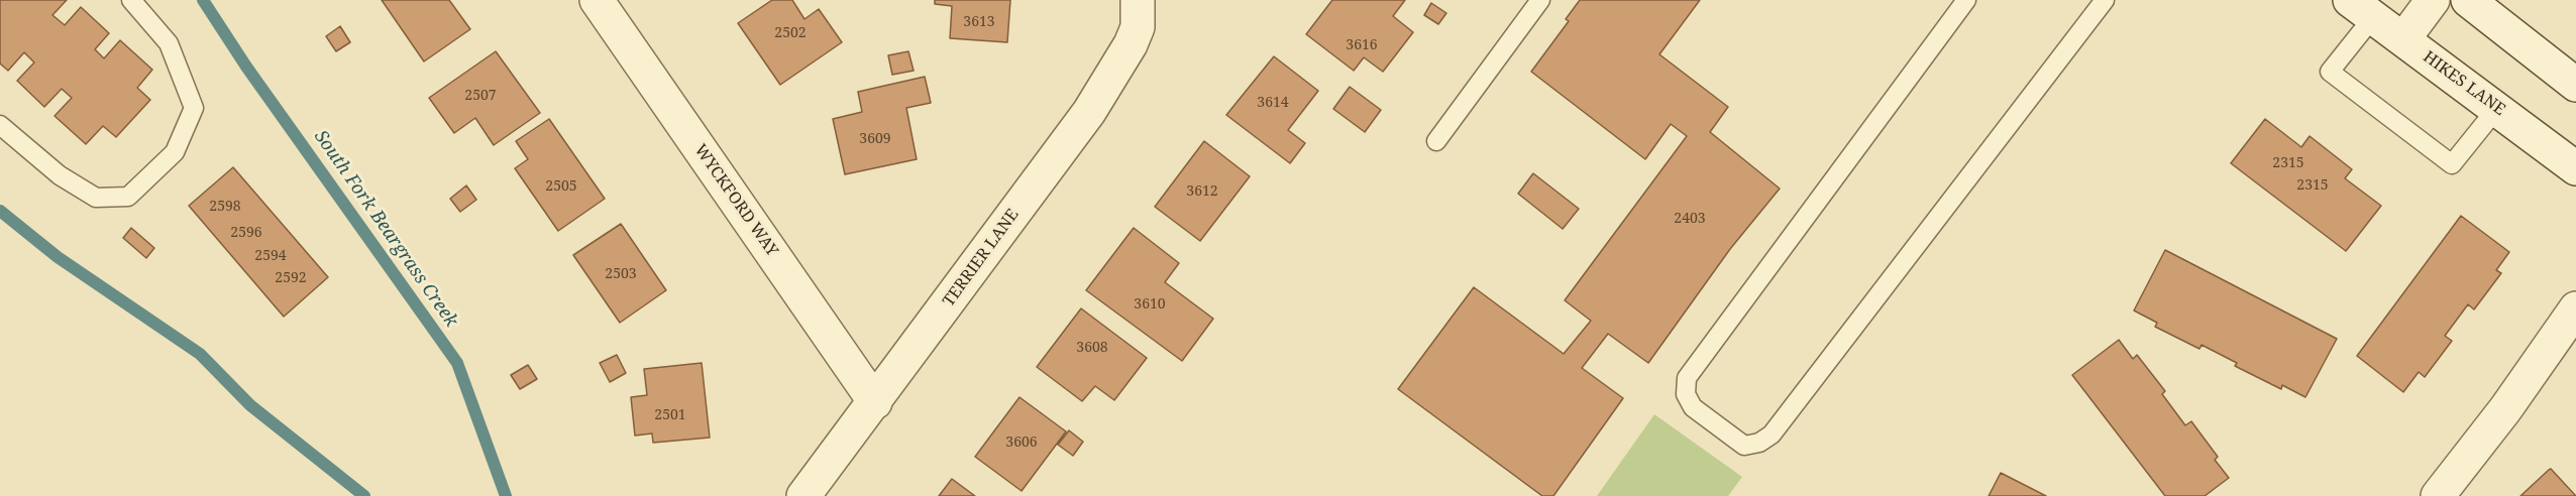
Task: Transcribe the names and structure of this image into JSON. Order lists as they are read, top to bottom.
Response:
{
  "streets": {
    "street": ["HIKES LANE", "WYCKFORD WAY", "TERRIER LANE"]
  },
  "crossings": [
    ["WYCKFORD WAY", "TERRIER LANE"]
  ],
  "water": ["South Fork Beargrass Creek"],
  "house_numbers": [
    "3613",
    "2502",
    "3616",
    "2507",
    "3614",
    "3609",
    "2315",
    "2315",
    "2505",
    "3612",
    "2598",
    "2403",
    "2596",
    "2594",
    "2503",
    "2592",
    "3610",
    "3608",
    "2501",
    "3606"
  ]
}
